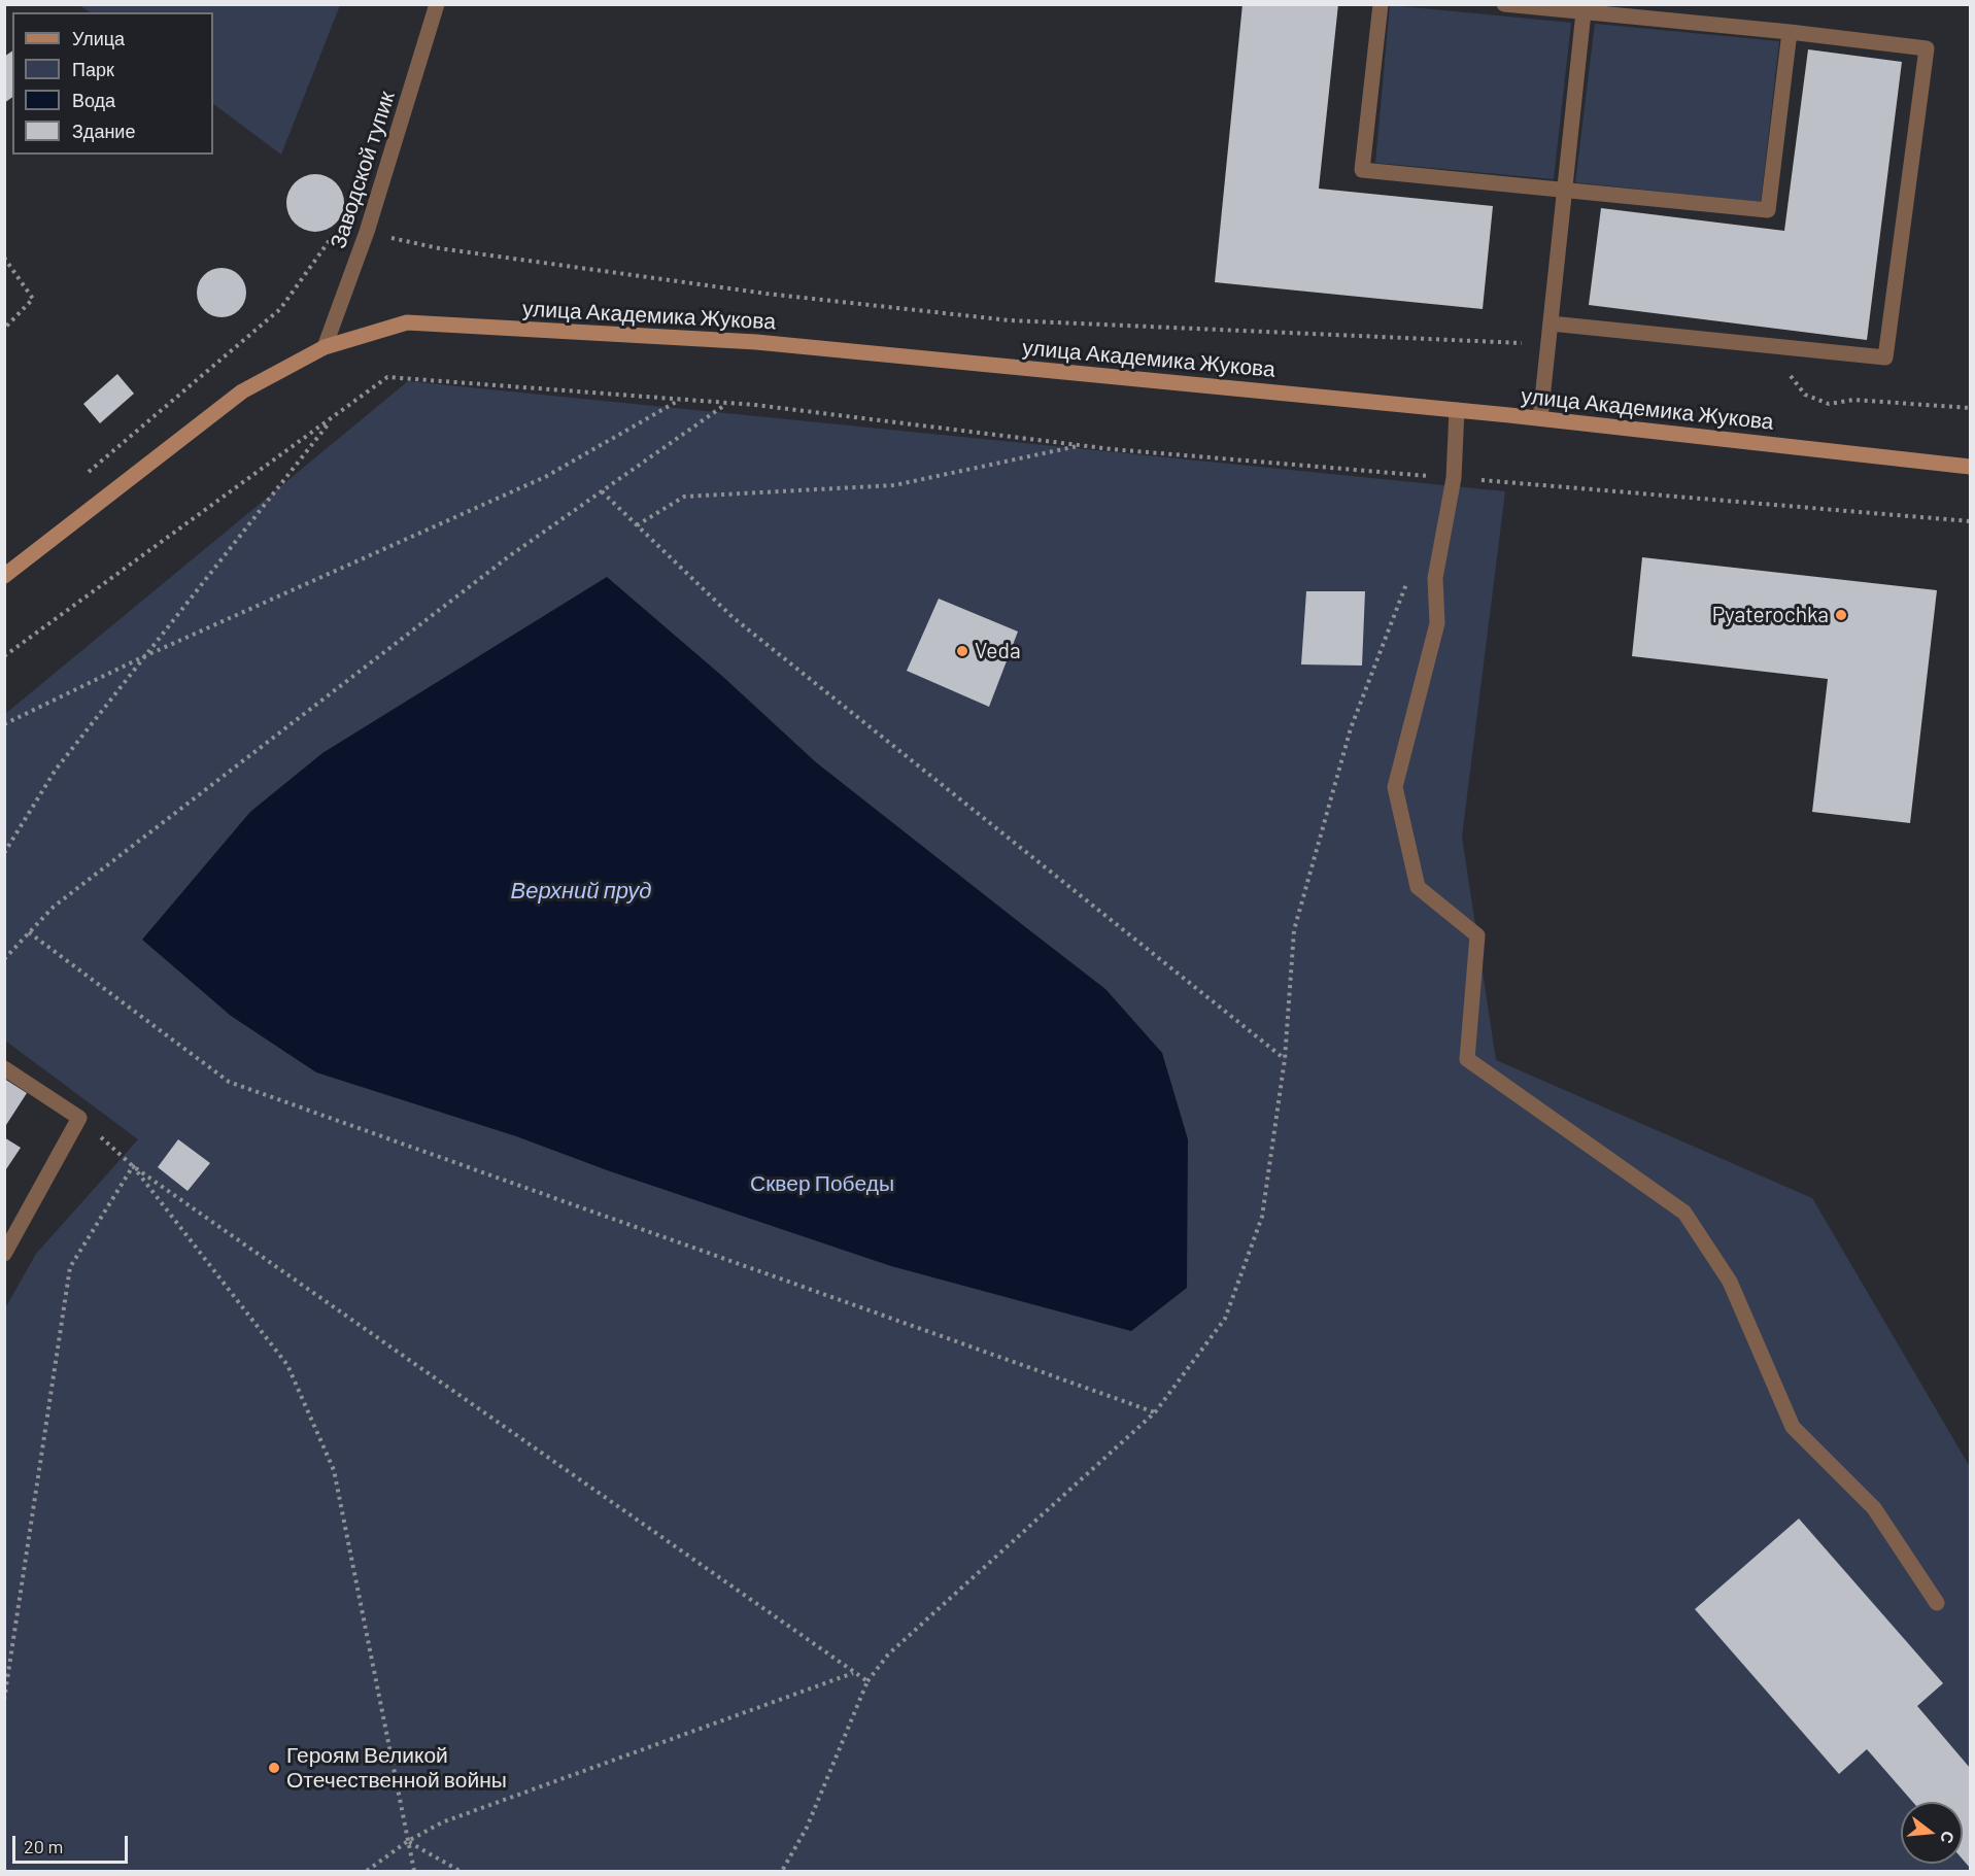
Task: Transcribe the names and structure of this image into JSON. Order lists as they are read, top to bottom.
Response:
{
  "streets": {
    "main road": ["улица Академика Жукова"],
    "street": ["Заводской тупик"]
  },
  "crossings": [
    ["Заводской тупик", "улица Академика Жукова"]
  ],
  "water": ["Верхний пруд"],
  "parks": ["Сквер Победы"],
  "places": ["Pyaterochka", "Veda", "Героям Великой Отечественной войны"],
  "legend": [
    "Улица",
    "Парк",
    "Вода",
    "Здание"
  ],
  "scale_bar": "20 m",
  "north": "right"
}
